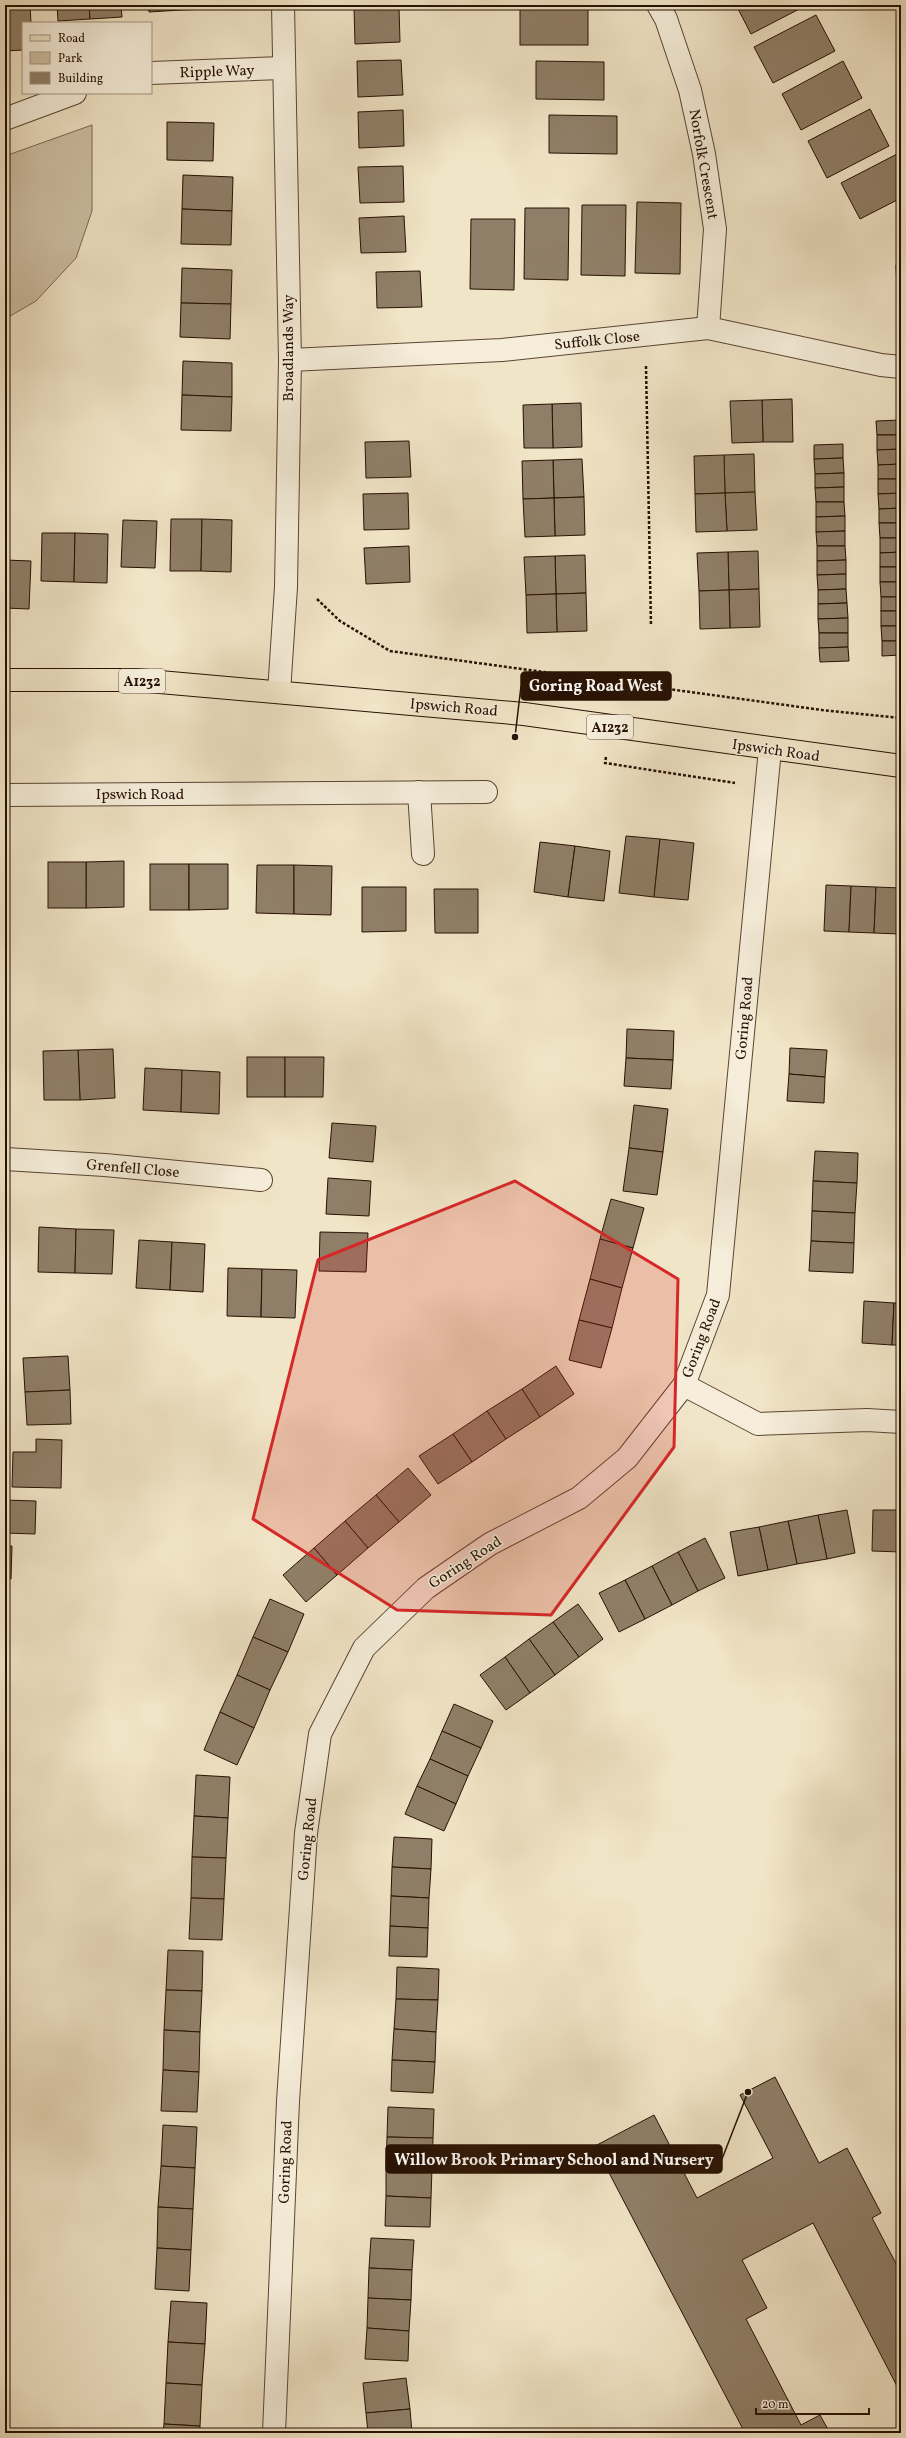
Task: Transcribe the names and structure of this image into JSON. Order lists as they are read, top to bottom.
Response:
{
  "streets": {
    "main road": ["A1232", "Ipswich Road"],
    "street": [
      "Ripple Way",
      "Norfolk Crescent",
      "Suffolk Close",
      "Broadlands Way",
      "Goring Road",
      "Grenfell Close"
    ]
  },
  "crossings": [
    ["Ripple Way", "Broadlands Way"],
    ["Norfolk Crescent", "Suffolk Close"],
    ["Suffolk Close", "Broadlands Way"],
    ["Broadlands Way", "Ipswich Road"],
    ["Ipswich Road", "Goring Road"]
  ],
  "places": ["Goring Road West", "Willow Brook Primary School and Nursery"],
  "legend": ["Road", "Park", "Building"],
  "scale_bar": "20 m"
}
